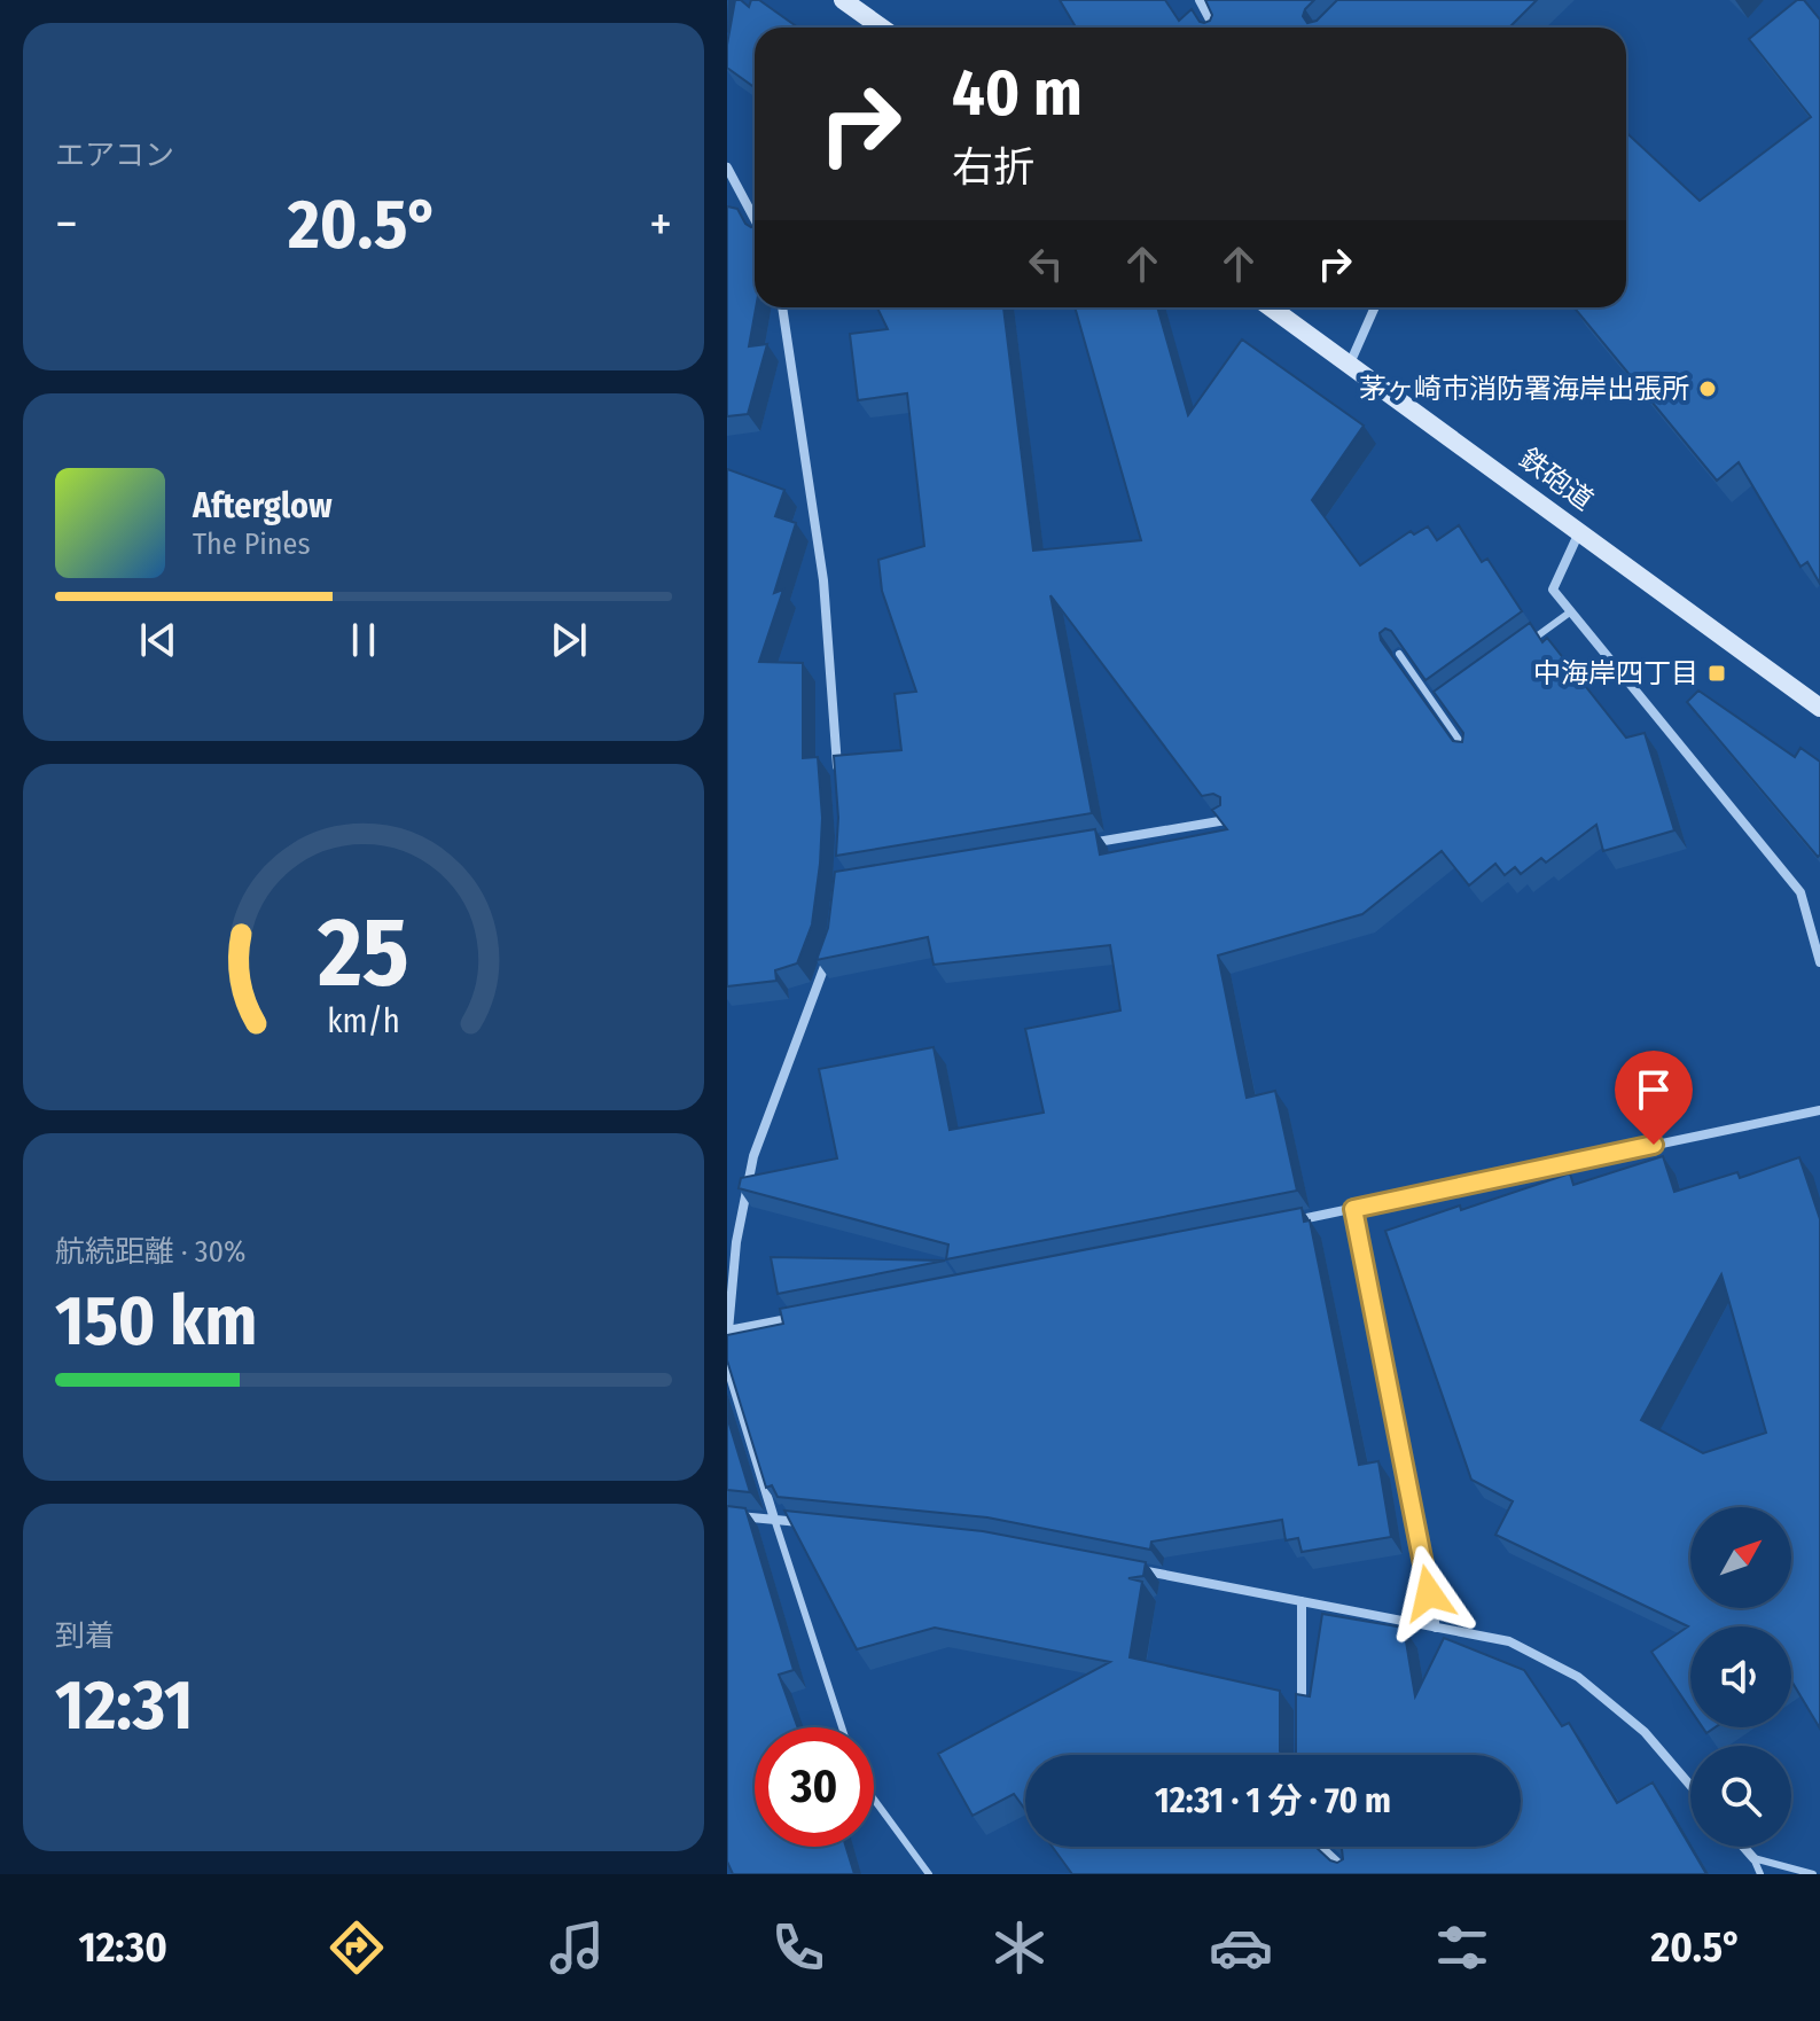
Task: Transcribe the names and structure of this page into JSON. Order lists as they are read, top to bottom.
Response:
{
  "streets": {
    "street": ["鉄砲道"]
  },
  "places": {
    "other": ["茅ヶ崎市消防署海岸出張所"],
    "transit": ["中海岸四丁目"]
  },
  "north": "top right",
  "page": {
    "tile": [
      "エアコン",
      ["航続距離 · 30%", "150 km"],
      ["到着", "12:31"]
    ],
    "turn": ["40 m", "右折"],
    "heat": ["−", "20.5°", "+"],
    "song": ["Afterglow", "The Pines"],
    "limit": "30",
    "trip": "12:31 · 1 分 · 70 m",
    "tabs": ["12:30", "20.5°"],
    "gauge": ["25", "km/h"]
  }
}
